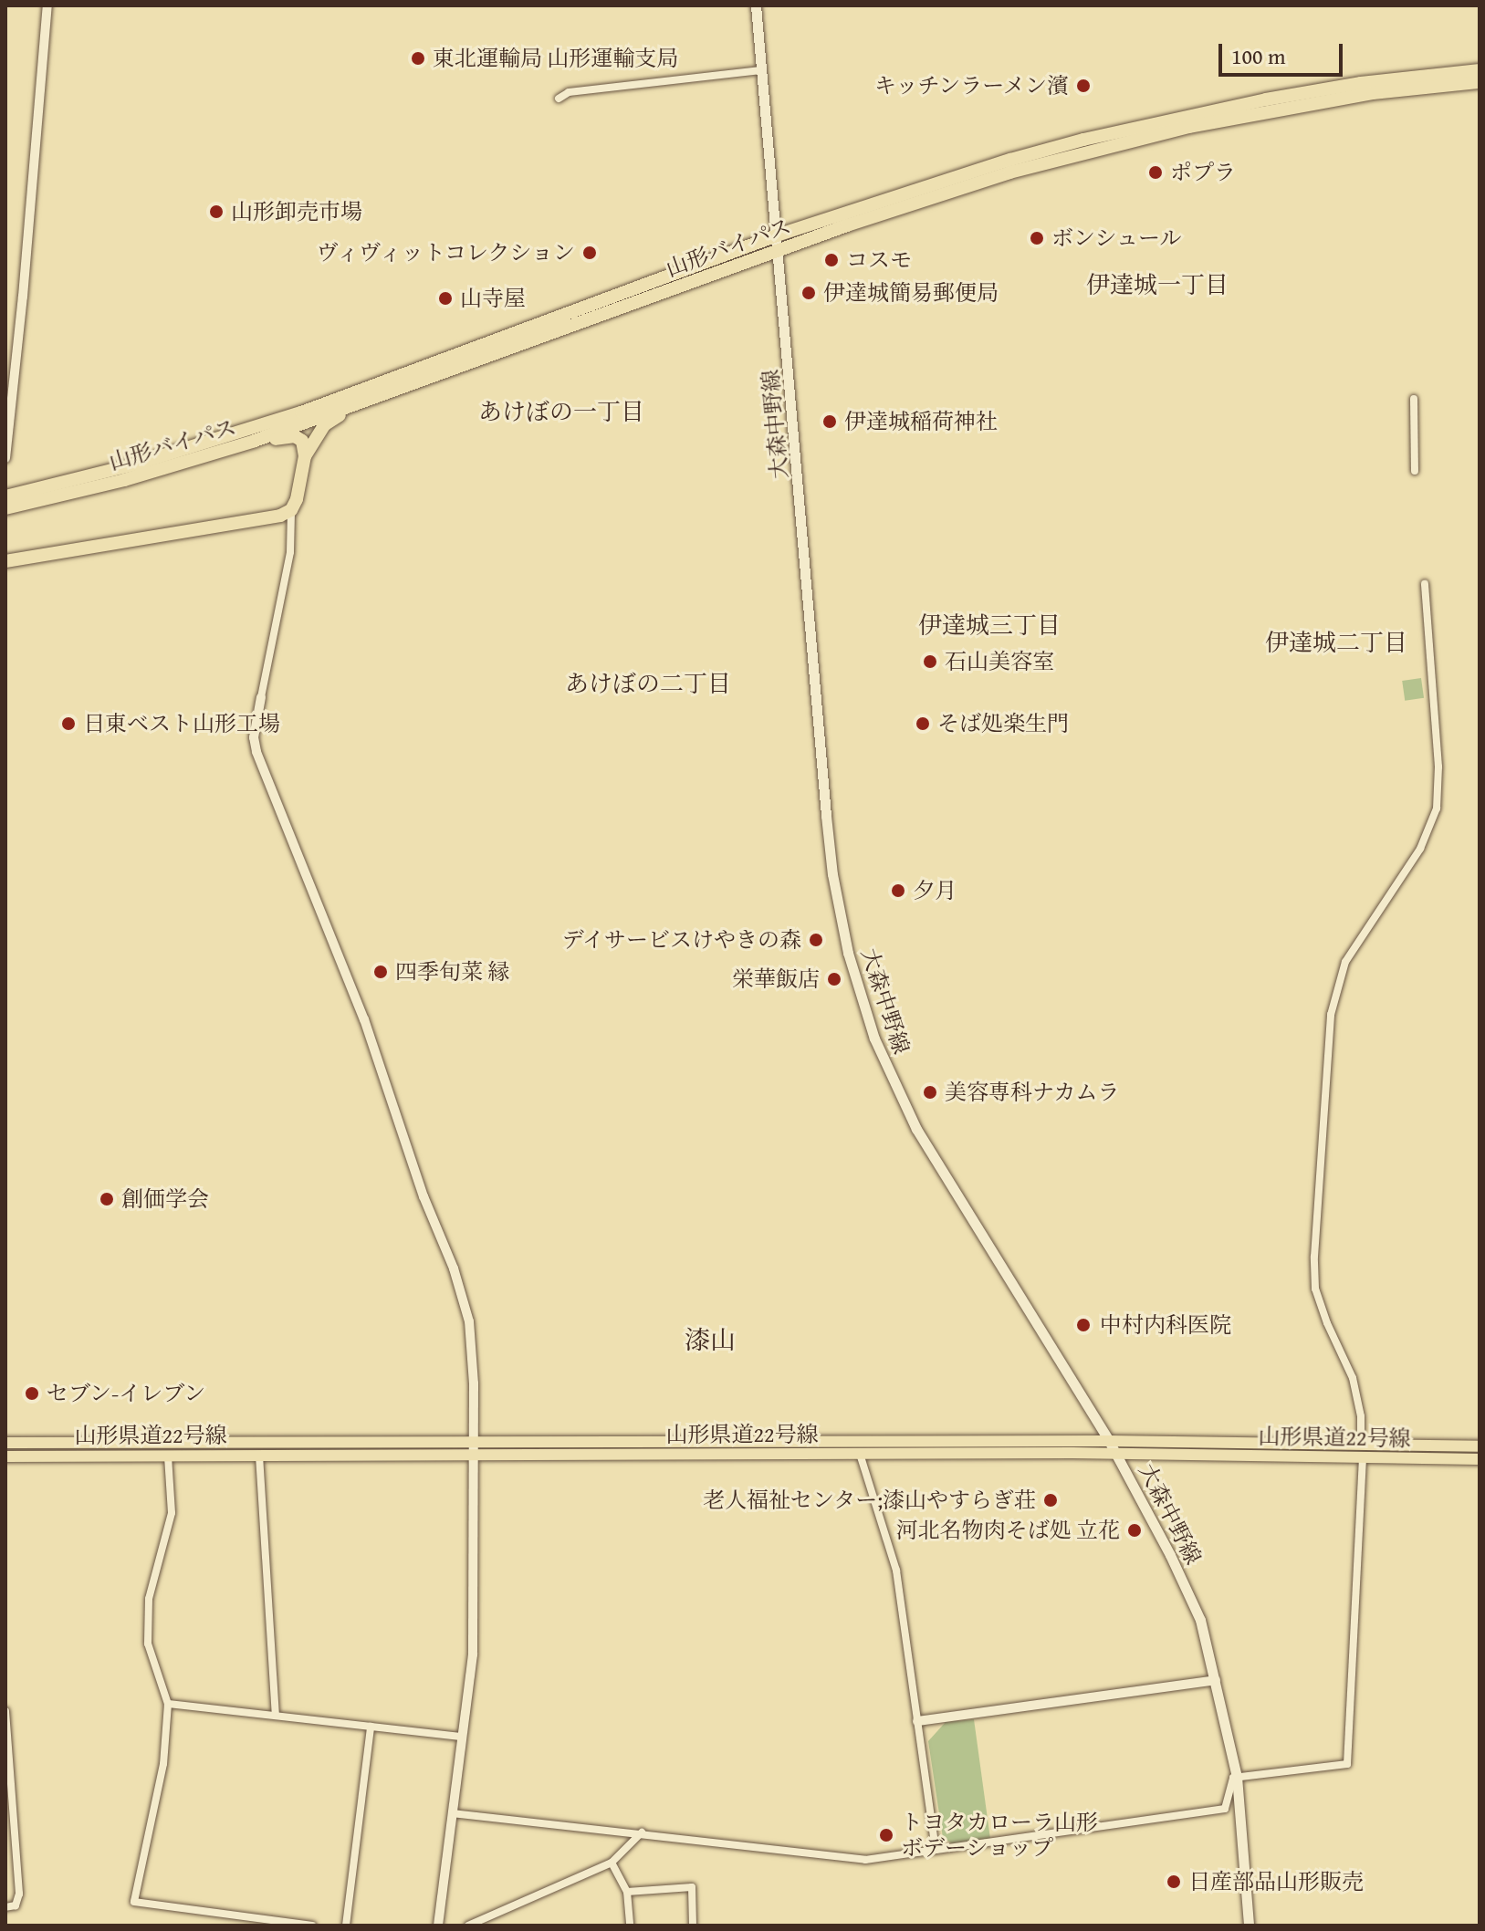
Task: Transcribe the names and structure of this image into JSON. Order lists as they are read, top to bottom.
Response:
{
  "streets": {
    "highway": ["山形バイパス"],
    "main road": ["大森中野線", "山形県道22号線"]
  },
  "crossings": [
    ["山形バイパス", "大森中野線"],
    ["大森中野線", "山形県道22号線"]
  ],
  "districts": [
    "伊達城一丁目",
    "あけぼの一丁目",
    "伊達城三丁目",
    "伊達城二丁目",
    "あけぼの二丁目",
    "漆山"
  ],
  "places": [
    "東北運輸局 山形運輸支局",
    "キッチンラーメン濱",
    "ポプラ",
    "山形卸売市場",
    "ボンシュール",
    "ヴィヴィットコレクション",
    "コスモ",
    "伊達城簡易郵便局",
    "山寺屋",
    "伊達城稲荷神社",
    "石山美容室",
    "日東ベスト山形工場",
    "そば処楽生門",
    "夕月",
    "デイサービスけやきの森",
    "四季旬菜 縁",
    "栄華飯店",
    "美容専科ナカムラ",
    "創価学会",
    "中村内科医院",
    "セブン-イレブン",
    "老人福祉センター;漆山やすらぎ荘",
    "河北名物肉そば処 立花",
    "トヨタカローラ山形 ボデーショップ",
    "日産部品山形販売"
  ],
  "scale_bar": "100 m"
}
